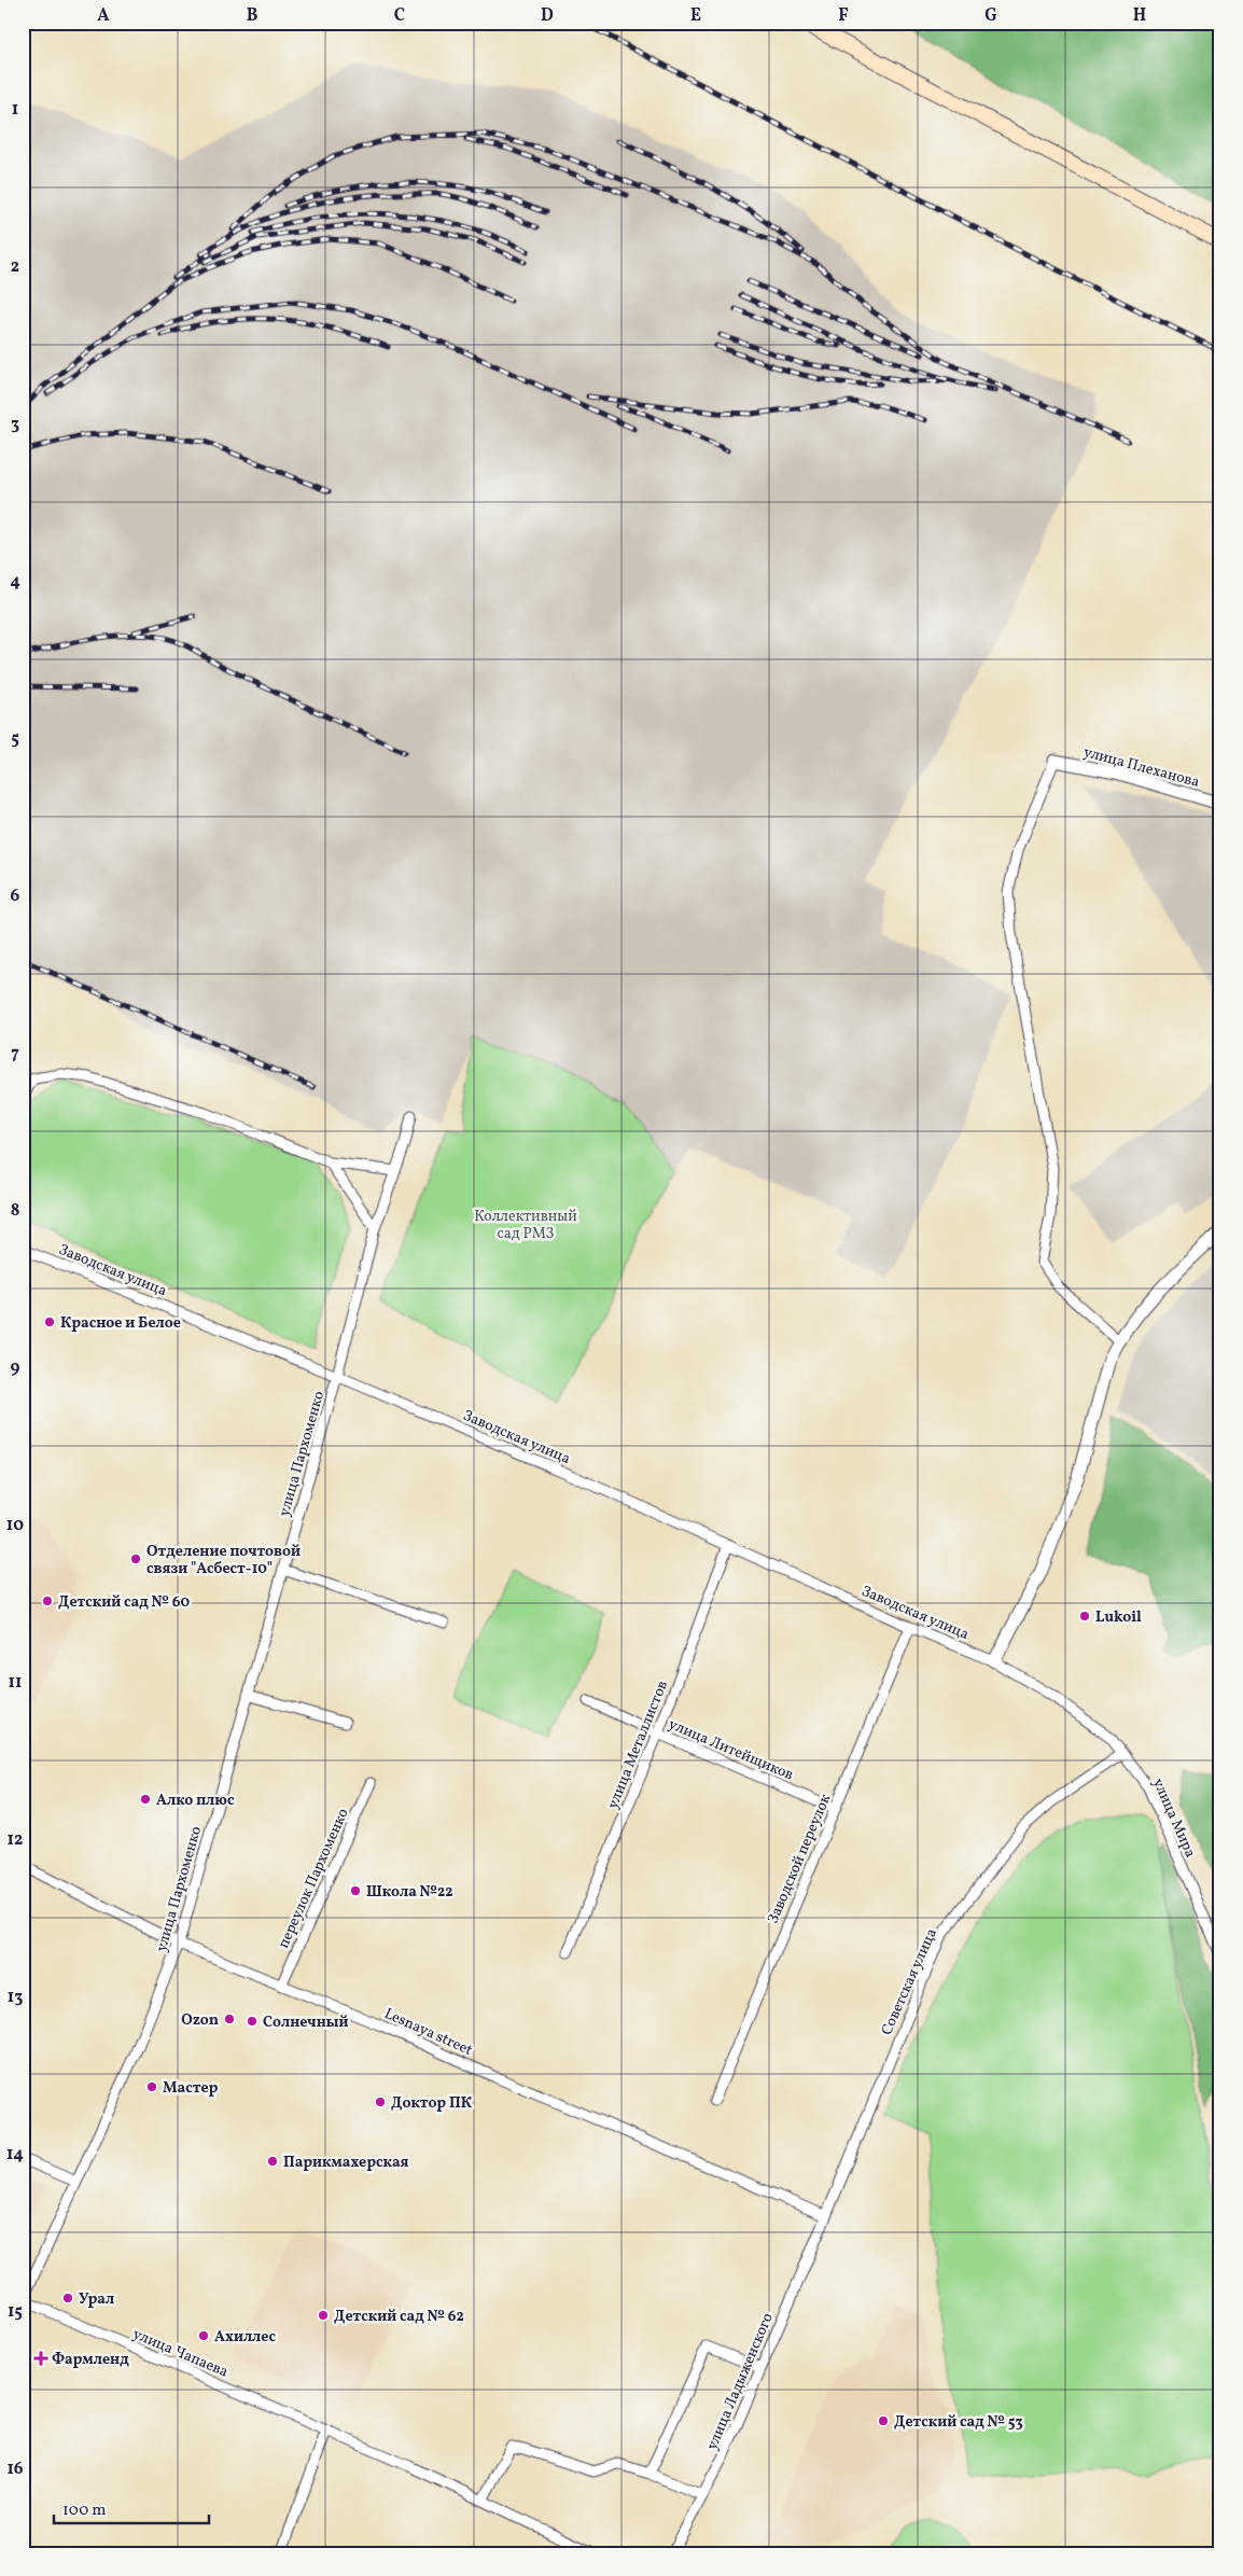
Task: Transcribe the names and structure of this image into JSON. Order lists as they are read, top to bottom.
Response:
{
  "streets": {
    "street": [
      "улица Плеханова",
      "Заводская улица",
      "улица Пархоменко",
      "улица Металлистов",
      "улица Литейщиков",
      "улица Мира",
      "Заводской переулок",
      "переулок Пархоменко",
      "Советская улица",
      "Lesnaya street",
      "улица Чапаева",
      "улица Ладыженского"
    ]
  },
  "crossings": [
    ["Заводская улица", "улица Пархоменко"],
    ["Заводская улица", "улица Металлистов"],
    ["Заводская улица", "улица Мира"],
    ["Заводская улица", "Заводской переулок"],
    ["улица Пархоменко", "Lesnaya street"],
    ["улица Пархоменко", "улица Чапаева"],
    ["улица Металлистов", "улица Литейщиков"],
    ["улица Литейщиков", "Заводской переулок"],
    ["улица Мира", "Советская улица"],
    ["переулок Пархоменко", "Lesnaya street"],
    ["Советская улица", "Lesnaya street"],
    ["Советская улица", "улица Ладыженского"],
    ["Lesnaya street", "улица Ладыженского"]
  ],
  "parks": ["Коллективный сад РМЗ"],
  "places": {
    "other": [
      "Красное и Белое",
      "Отделение почтовой связи \"Асбест-10\"",
      "Детский сад № 60",
      "Lukoil",
      "Алко плюс",
      "Школа №22",
      "Ozon",
      "Солнечный",
      "Мастер",
      "Доктор ПК",
      "Парикмахерская",
      "Урал",
      "Детский сад № 62",
      "Ахиллес",
      "Детский сад № 53"
    ],
    "health": ["Фармленд"]
  },
  "scale_bar": "100 m",
  "grid": {
    "columns": [
      "A",
      "B",
      "C",
      "D",
      "E",
      "F",
      "G",
      "H"
    ],
    "rows": [
      "1",
      "2",
      "3",
      "4",
      "5",
      "6",
      "7",
      "8",
      "9",
      "10",
      "11",
      "12",
      "13",
      "14",
      "15",
      "16"
    ]
  }
}
